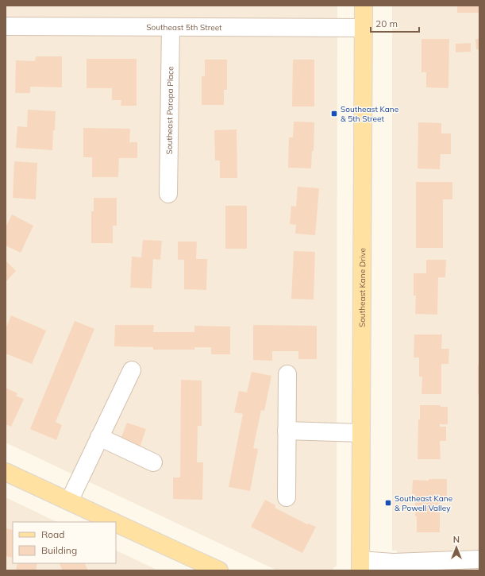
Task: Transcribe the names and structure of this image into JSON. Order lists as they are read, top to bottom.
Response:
{
  "streets": {
    "main road": ["Southeast Kane Drive"],
    "street": ["Southeast 5th Street", "Southeast Paropa Place"]
  },
  "crossings": [
    ["Southeast 5th Street", "Southeast Paropa Place"],
    ["Southeast 5th Street", "Southeast Kane Drive"]
  ],
  "places": {
    "transit": ["Southeast Kane & 5th Street", "Southeast Kane & Powell Valley"]
  },
  "legend": ["Road", "Building"],
  "scale_bar": "20 m",
  "north": "top"
}
